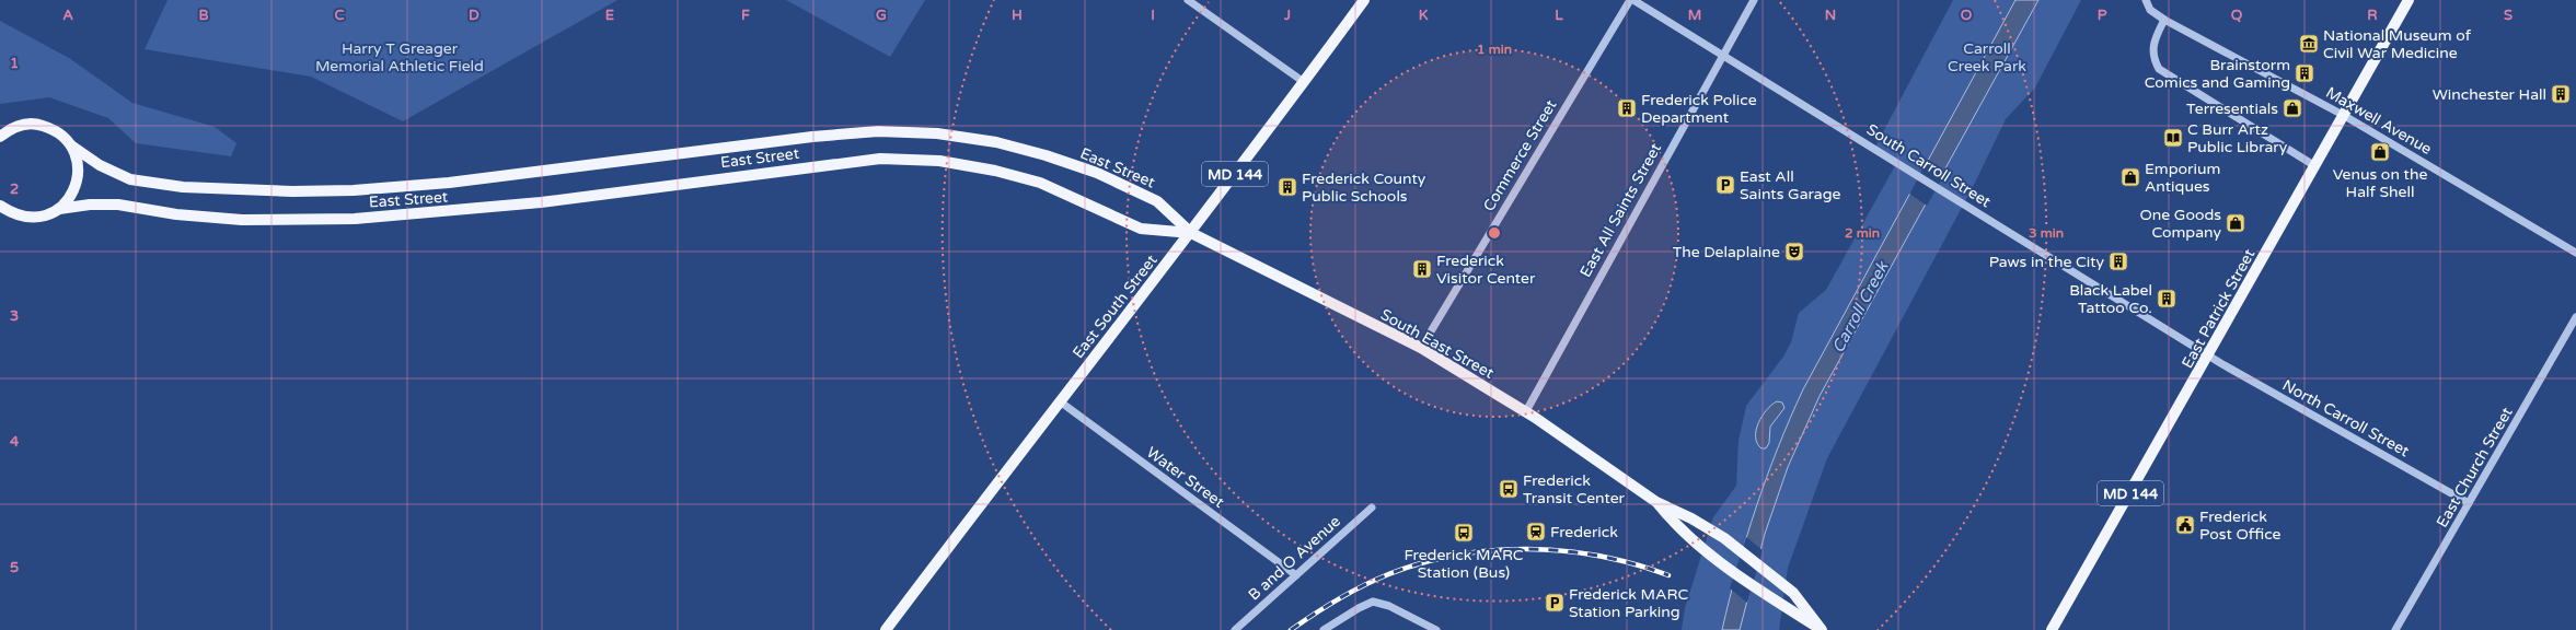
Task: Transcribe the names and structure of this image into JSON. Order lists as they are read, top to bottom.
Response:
{
  "streets": {
    "main road": [
      "East Street",
      "MD 144",
      "East South Street",
      "East Patrick Street",
      "South East Street"
    ],
    "street": [
      "Maxwell Avenue",
      "Commerce Street",
      "South Carroll Street",
      "East All Saints Street",
      "North Carroll Street",
      "East Church Street",
      "Water Street",
      "B and O Avenue"
    ]
  },
  "crossings": [
    ["Maxwell Avenue", "East Patrick Street"],
    ["Commerce Street", "South East Street"],
    ["East Street", "East South Street"],
    ["East Street", "South East Street"],
    ["South Carroll Street", "East All Saints Street"],
    ["South Carroll Street", "East Patrick Street"],
    ["South Carroll Street", "North Carroll Street"],
    ["East All Saints Street", "South East Street"],
    ["East South Street", "South East Street"],
    ["East South Street", "Water Street"],
    ["East Patrick Street", "North Carroll Street"],
    ["North Carroll Street", "East Church Street"],
    ["Water Street", "B and O Avenue"]
  ],
  "water": ["Carroll Creek"],
  "parks": ["Harry T Greager Memorial Athletic Field", "Carroll Creek Park"],
  "places": {
    "museum": ["National Museum of Civil War Medicine"],
    "building": [
      "Brainstorm Comics and Gaming",
      "Winchester Hall",
      "Frederick Police Department",
      "Frederick County Public Schools",
      "Paws in the City",
      "Frederick Visitor Center",
      "Black Label Tattoo Co."
    ],
    "shop": [
      "Terresentials",
      "Venus on the Half Shell",
      "Emporium Antiques",
      "One Goods Company"
    ],
    "library": ["C Burr Artz Public Library"],
    "parking": ["East All Saints Garage", "Frederick MARC Station Parking"],
    "theatre": ["The Delaplaine"],
    "bus stop": ["Frederick Transit Center", "Frederick MARC Station (Bus)"],
    "public building": ["Frederick Post Office"],
    "station": ["Frederick"]
  },
  "grid": {
    "columns": [
      "A",
      "B",
      "C",
      "D",
      "E",
      "F",
      "G",
      "H",
      "I",
      "J",
      "K",
      "L",
      "M",
      "N",
      "O",
      "P",
      "Q",
      "R",
      "S"
    ],
    "rows": [
      "1",
      "2",
      "3",
      "4",
      "5"
    ]
  },
  "rings": ["1 min", "2 min", "3 min"]
}
